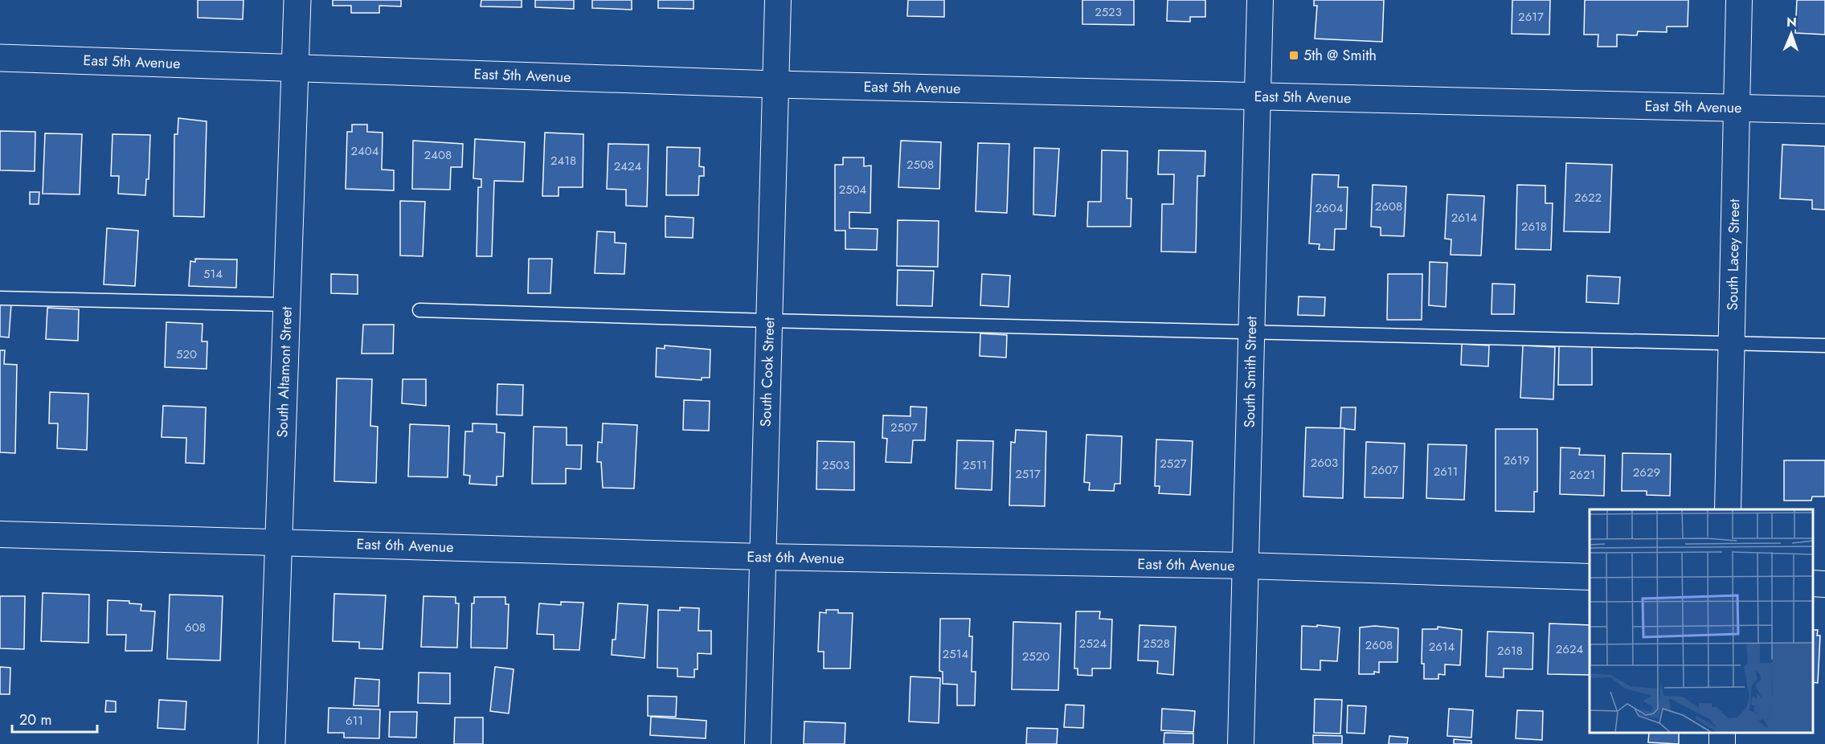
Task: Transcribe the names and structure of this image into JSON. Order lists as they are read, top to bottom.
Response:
{
  "streets": {
    "street": [
      "East 5th Avenue",
      "South Lacey Street",
      "South Altamont Street",
      "South Cook Street",
      "South Smith Street",
      "East 6th Avenue"
    ]
  },
  "crossings": [
    ["East 5th Avenue", "South Lacey Street"],
    ["East 5th Avenue", "South Altamont Street"],
    ["East 5th Avenue", "South Cook Street"],
    ["East 5th Avenue", "South Smith Street"],
    ["South Altamont Street", "East 6th Avenue"],
    ["South Cook Street", "East 6th Avenue"],
    ["South Smith Street", "East 6th Avenue"]
  ],
  "places": {
    "transit": ["5th @ Smith"]
  },
  "house_numbers": [
    "2523",
    "2617",
    "2404",
    "2408",
    "2418",
    "2508",
    "2424",
    "2504",
    "2622",
    "2608",
    "2604",
    "2614",
    "2618",
    "514",
    "520",
    "2507",
    "2619",
    "2603",
    "2527",
    "2503",
    "2511",
    "2607",
    "2611",
    "2629",
    "2517",
    "2621",
    "608",
    "2524",
    "2528",
    "2608",
    "2614",
    "2624",
    "2618",
    "2514",
    "2520",
    "611"
  ],
  "scale_bar": "20 m",
  "north": "top"
}
